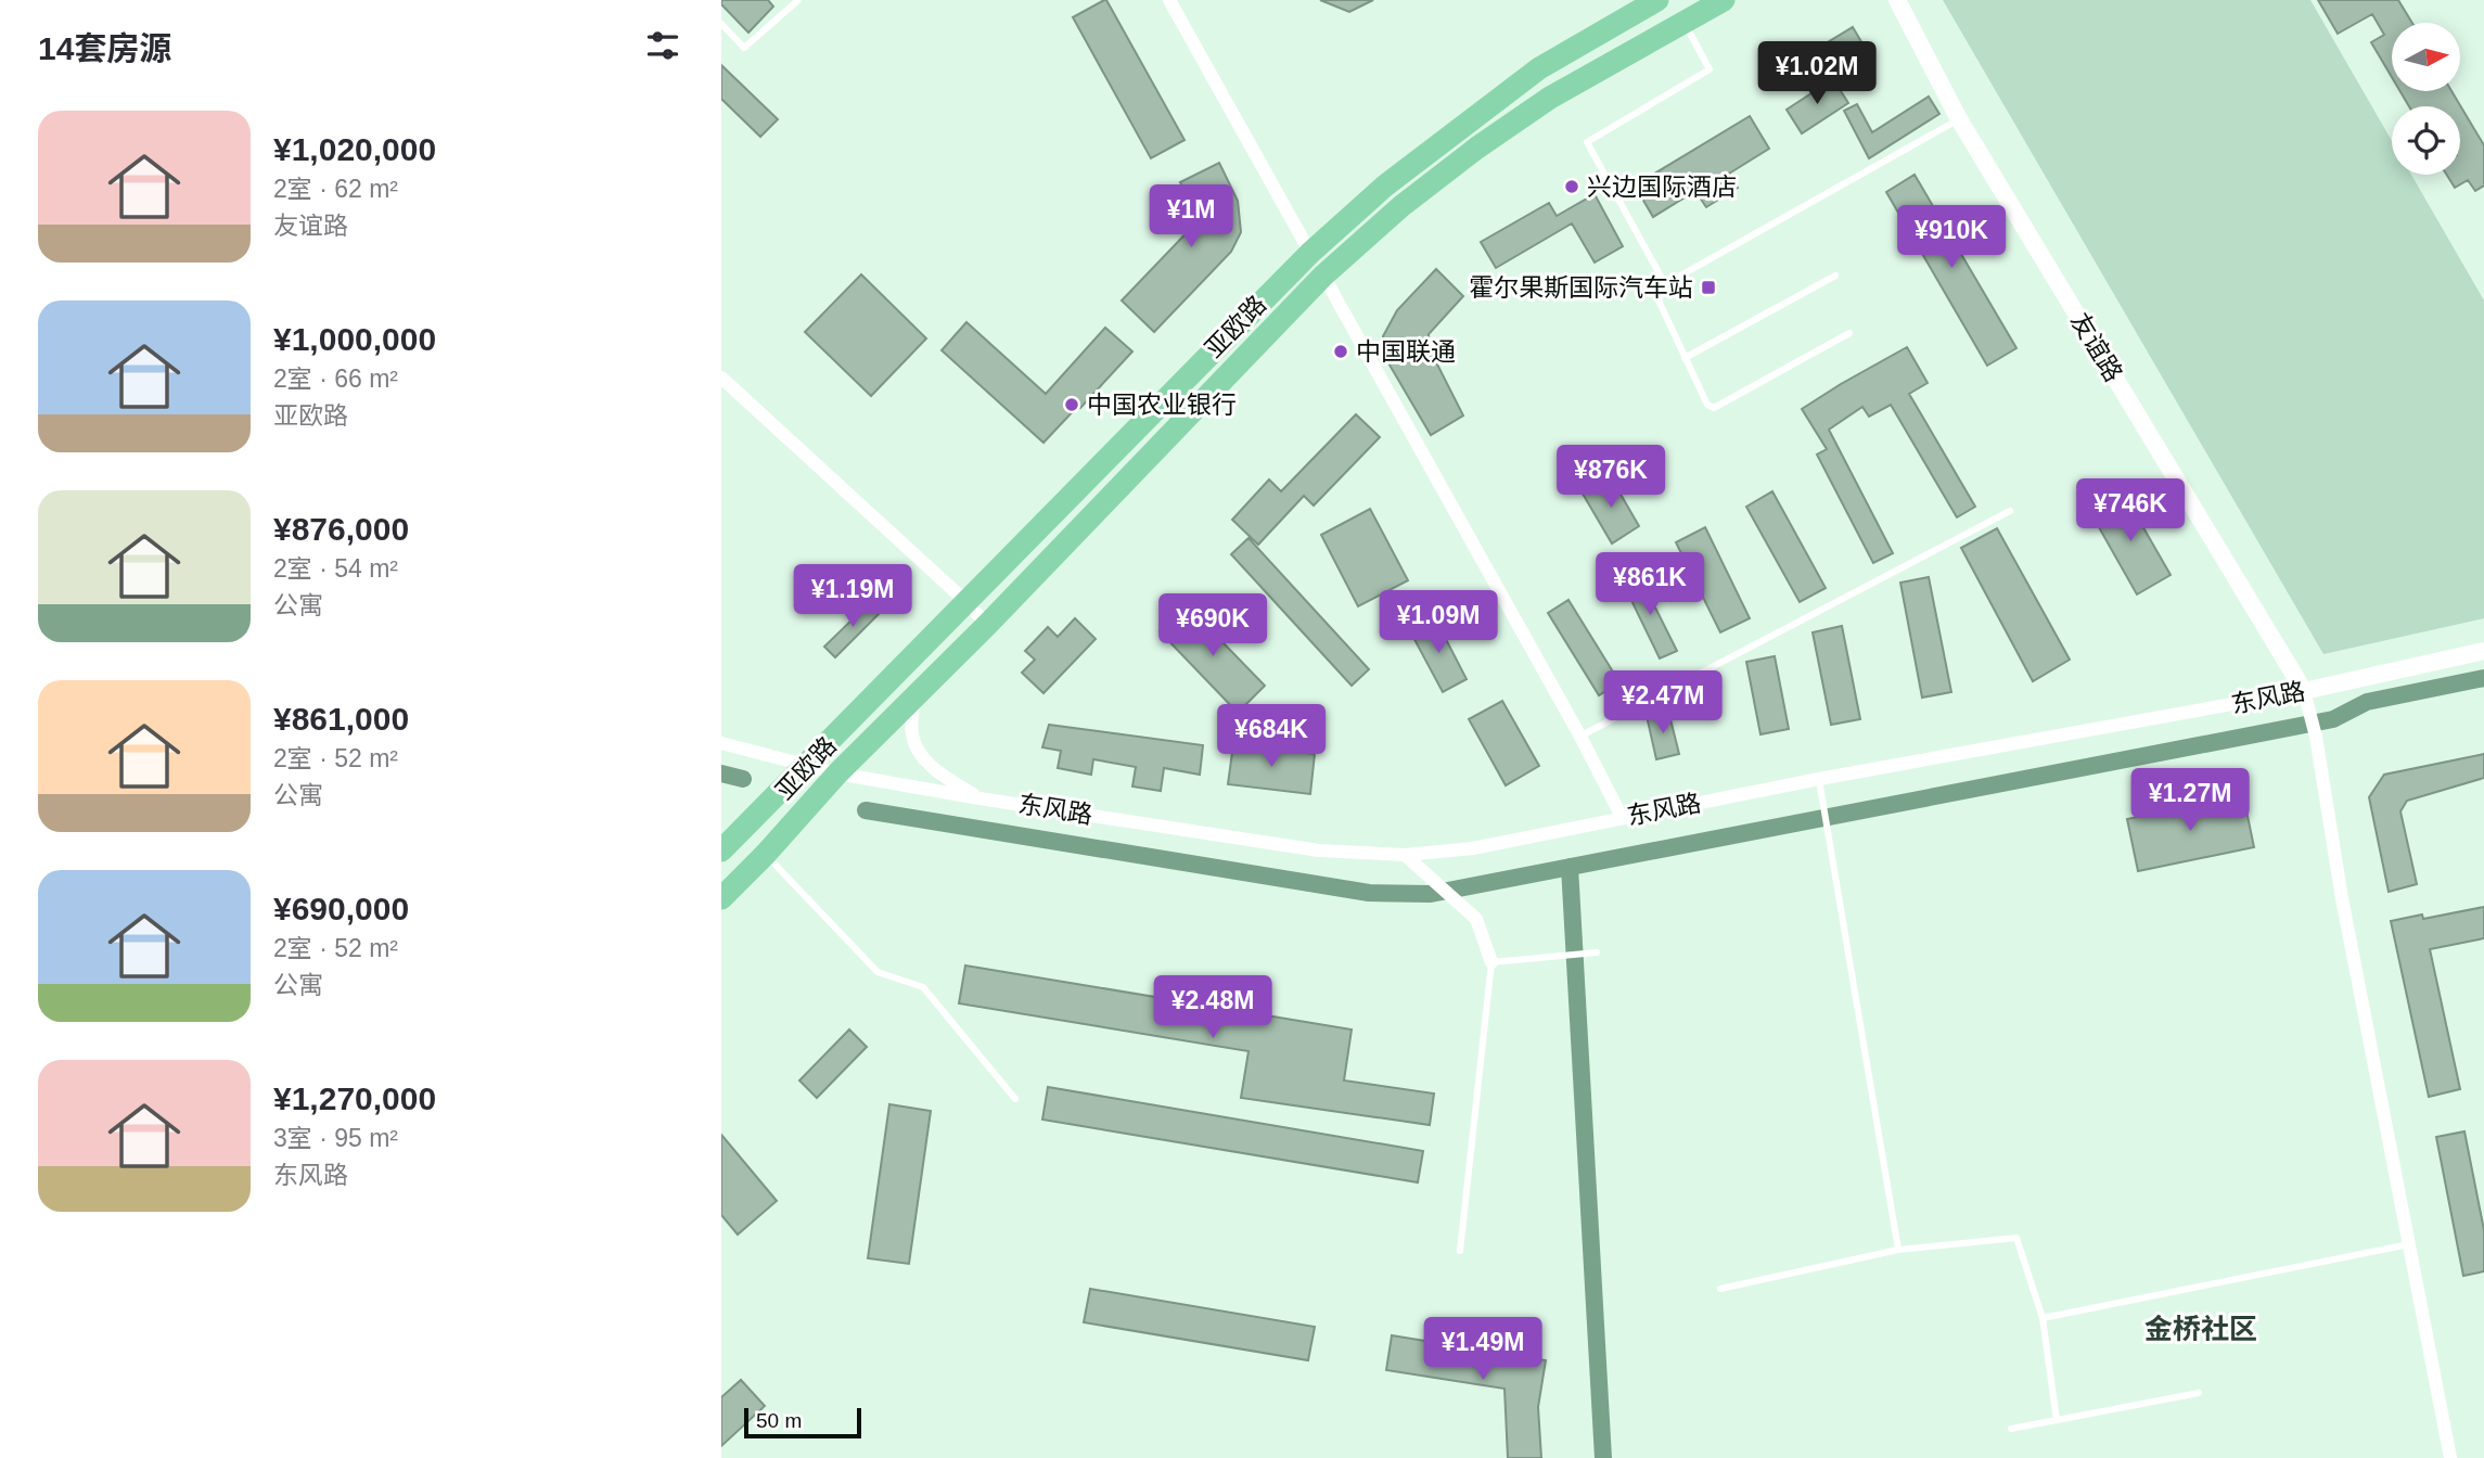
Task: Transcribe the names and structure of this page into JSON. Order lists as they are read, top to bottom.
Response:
{
  "streets": {
    "highway": ["亚欧路"],
    "street": ["友谊路", "东风路"]
  },
  "crossings": [
    ["亚欧路", "东风路"],
    ["友谊路", "东风路"]
  ],
  "districts": ["金桥社区"],
  "places": {
    "other": ["兴边国际酒店", "中国联通", "中国农业银行"],
    "transit": ["霍尔果斯国际汽车站"]
  },
  "scale_bar": "50 m",
  "north": "right",
  "page": {
    "heading": "14套房源",
    "price": [
      "¥1.02M",
      "¥1M",
      "¥910K",
      "¥876K",
      "¥746K",
      "¥861K",
      "¥1.19M",
      "¥1.09M",
      "¥690K",
      "¥2.47M",
      "¥684K",
      "¥1.27M",
      "¥2.48M",
      "¥1.49M"
    ],
    "list": [
      {
        "name": "¥1,020,000",
        "note": "2室 · 62 m² · 友谊路"
      },
      {
        "name": "¥1,000,000",
        "note": "2室 · 66 m² · 亚欧路"
      },
      {
        "name": "¥876,000",
        "note": "2室 · 54 m² · 公寓"
      },
      {
        "name": "¥861,000",
        "note": "2室 · 52 m² · 公寓"
      },
      {
        "name": "¥690,000",
        "note": "2室 · 52 m² · 公寓"
      },
      {
        "name": "¥1,270,000",
        "note": "3室 · 95 m² · 东风路"
      }
    ],
    "scale": "50 m"
  }
}
